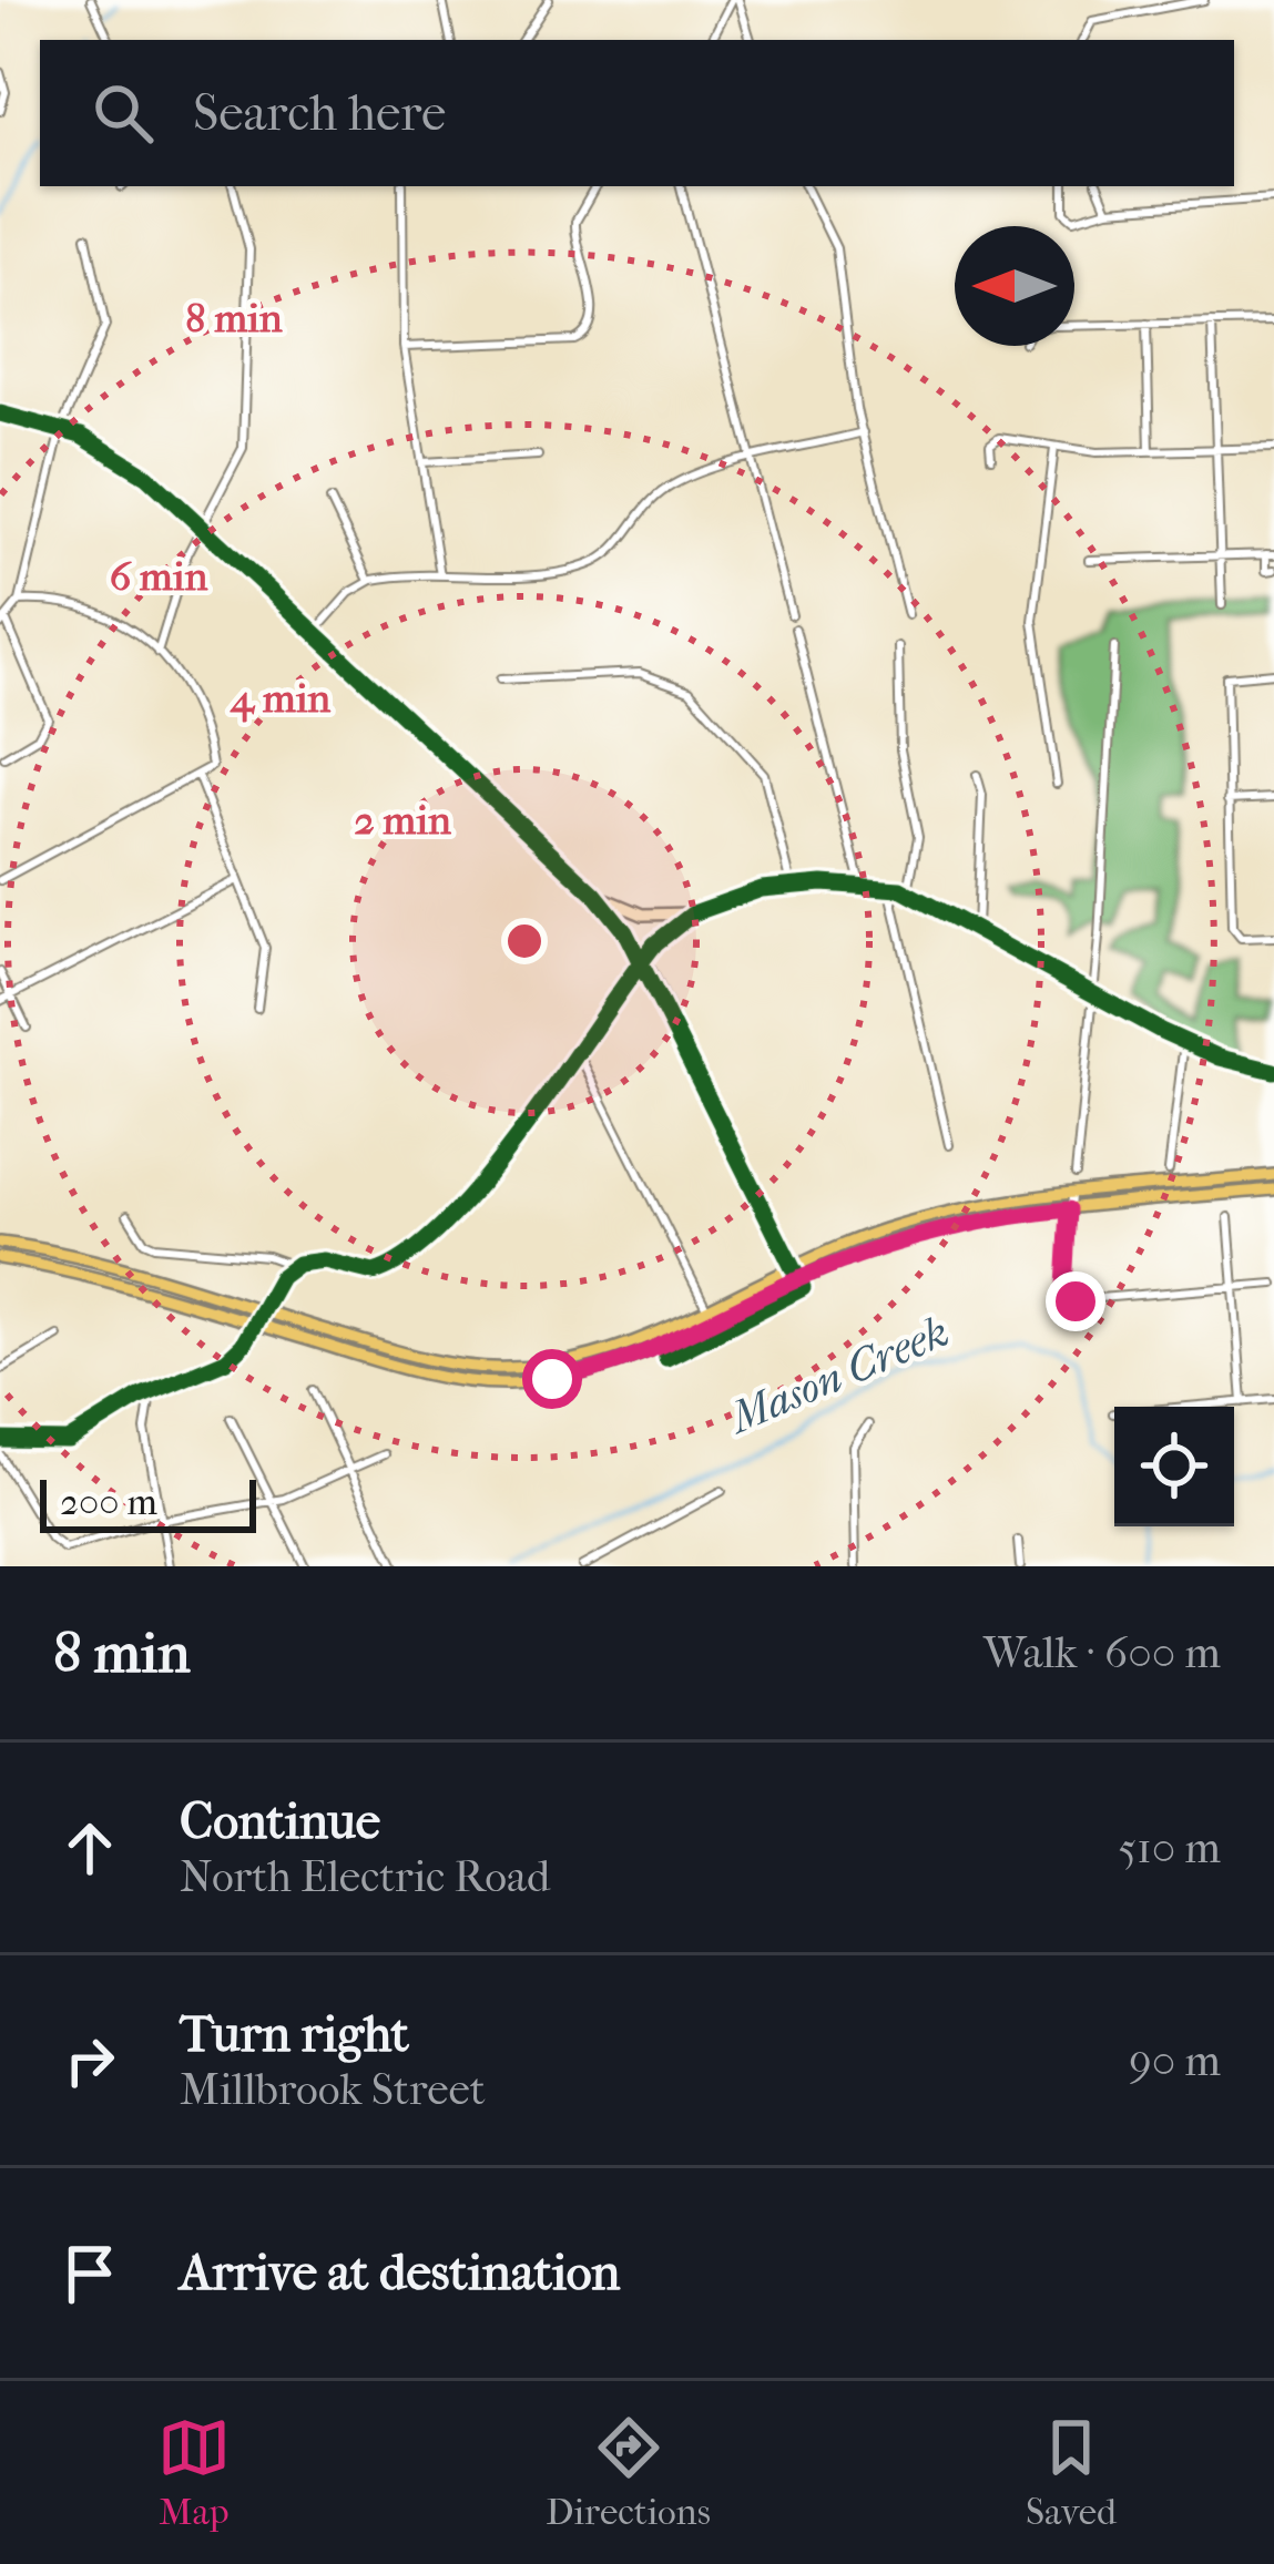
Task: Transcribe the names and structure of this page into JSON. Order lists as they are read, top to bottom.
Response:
{
  "water": ["Mason Creek"],
  "scale_bar": "200 m",
  "north": "left",
  "page": {
    "search": "Search here",
    "scale": "200 m",
    "heading": ["8 min", "Walk · 600 m"],
    "list": [
      ["Continue", "North Electric Road", "510 m"],
      ["Turn right", "Millbrook Street", "90 m"],
      "Arrive at destination"
    ],
    "nav": ["Map", "Directions", "Saved"]
  },
  "rings": [
    "8 min",
    "6 min",
    "4 min",
    "2 min"
  ]
}
